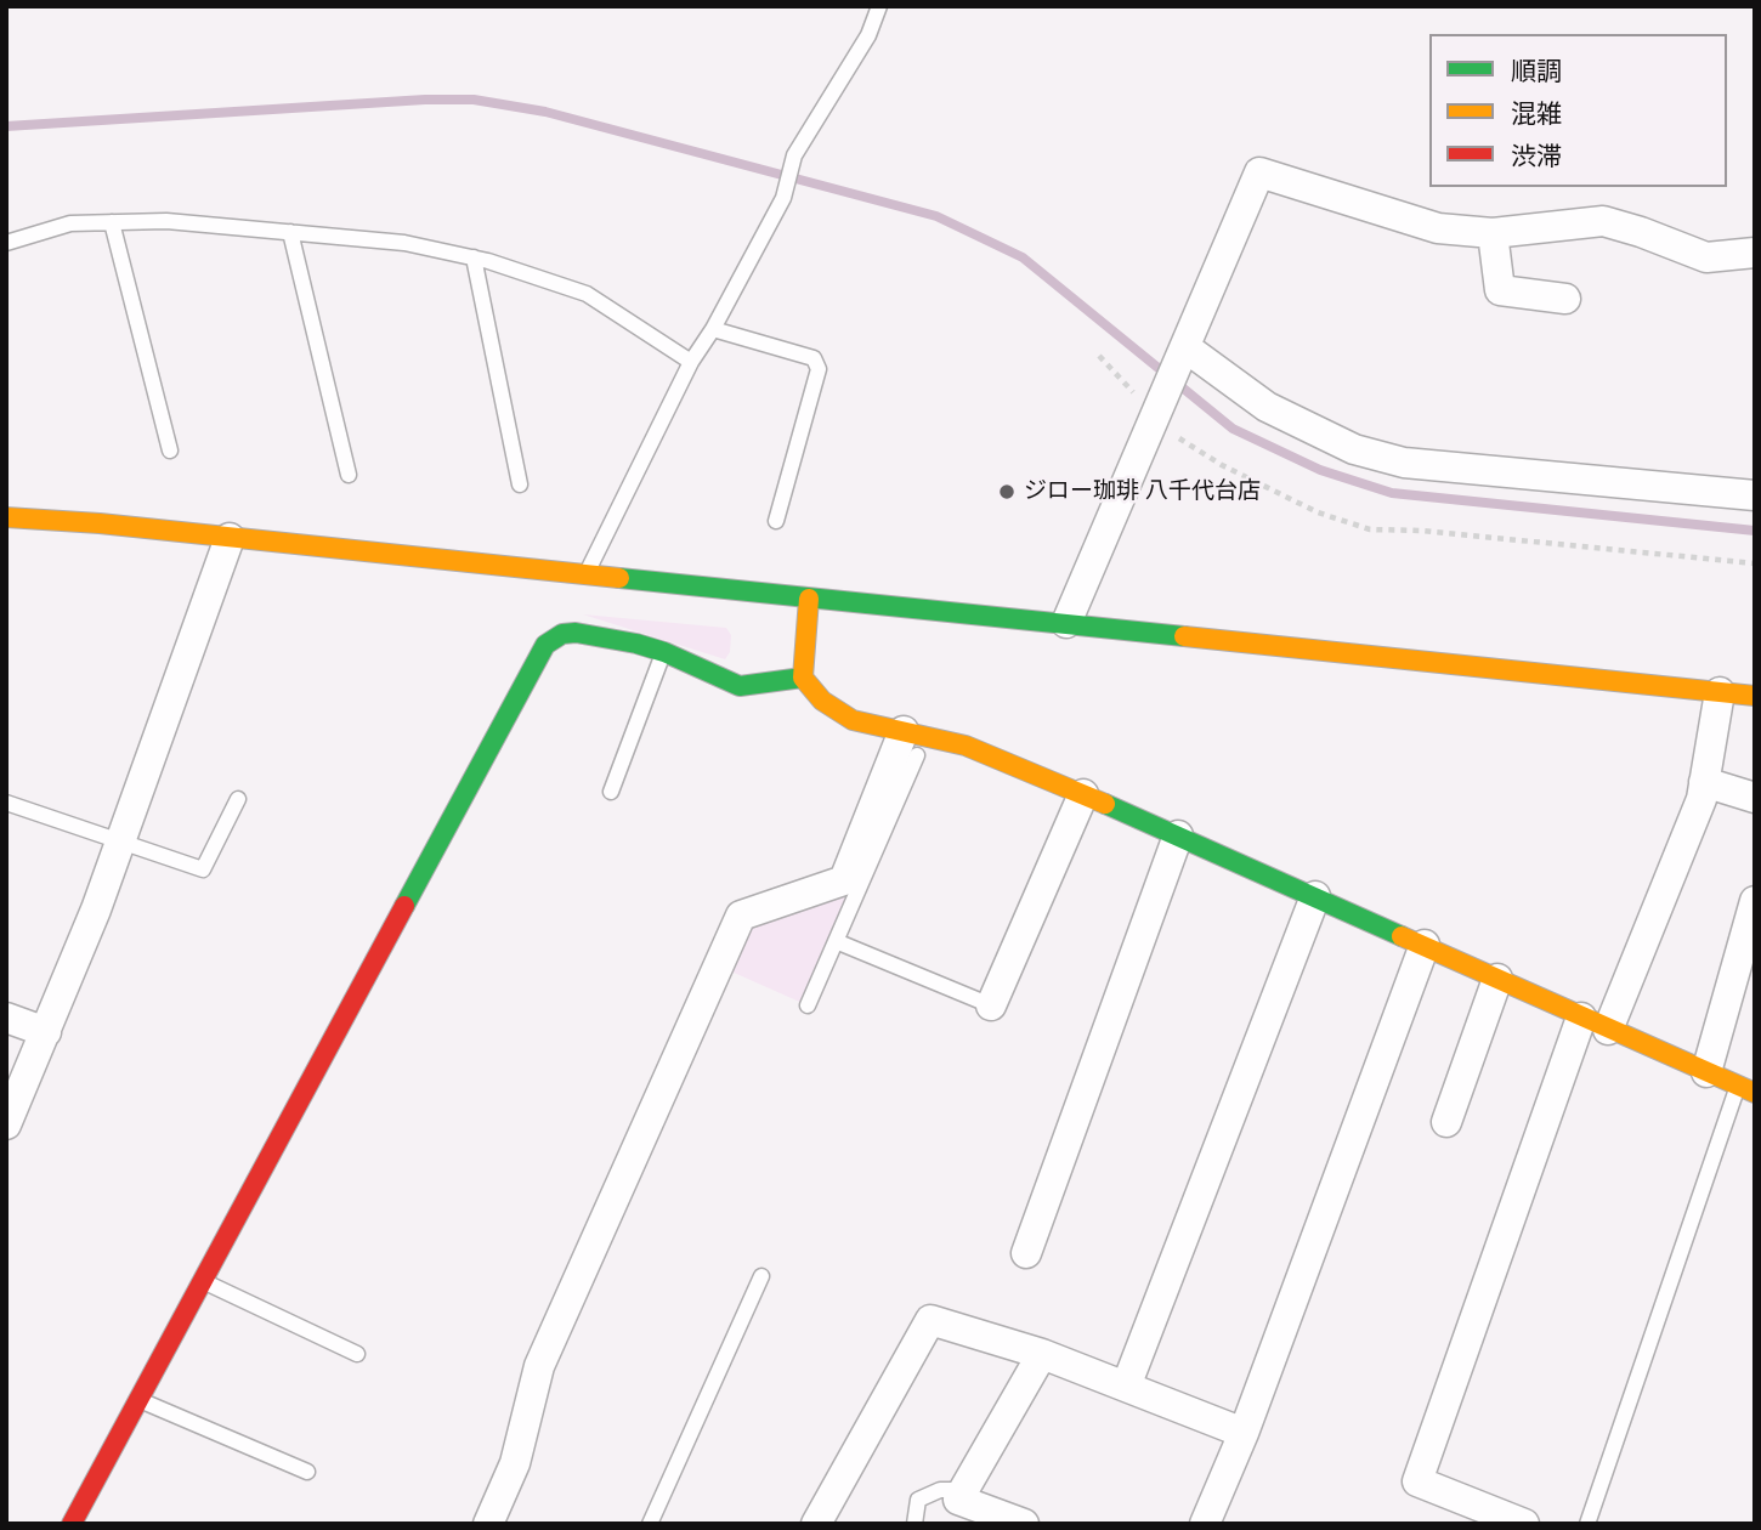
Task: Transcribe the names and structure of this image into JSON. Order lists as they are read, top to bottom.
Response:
{
  "places": ["ジロー珈琲 八千代台店"],
  "legend": ["順調", "混雑", "渋滞"]
}
